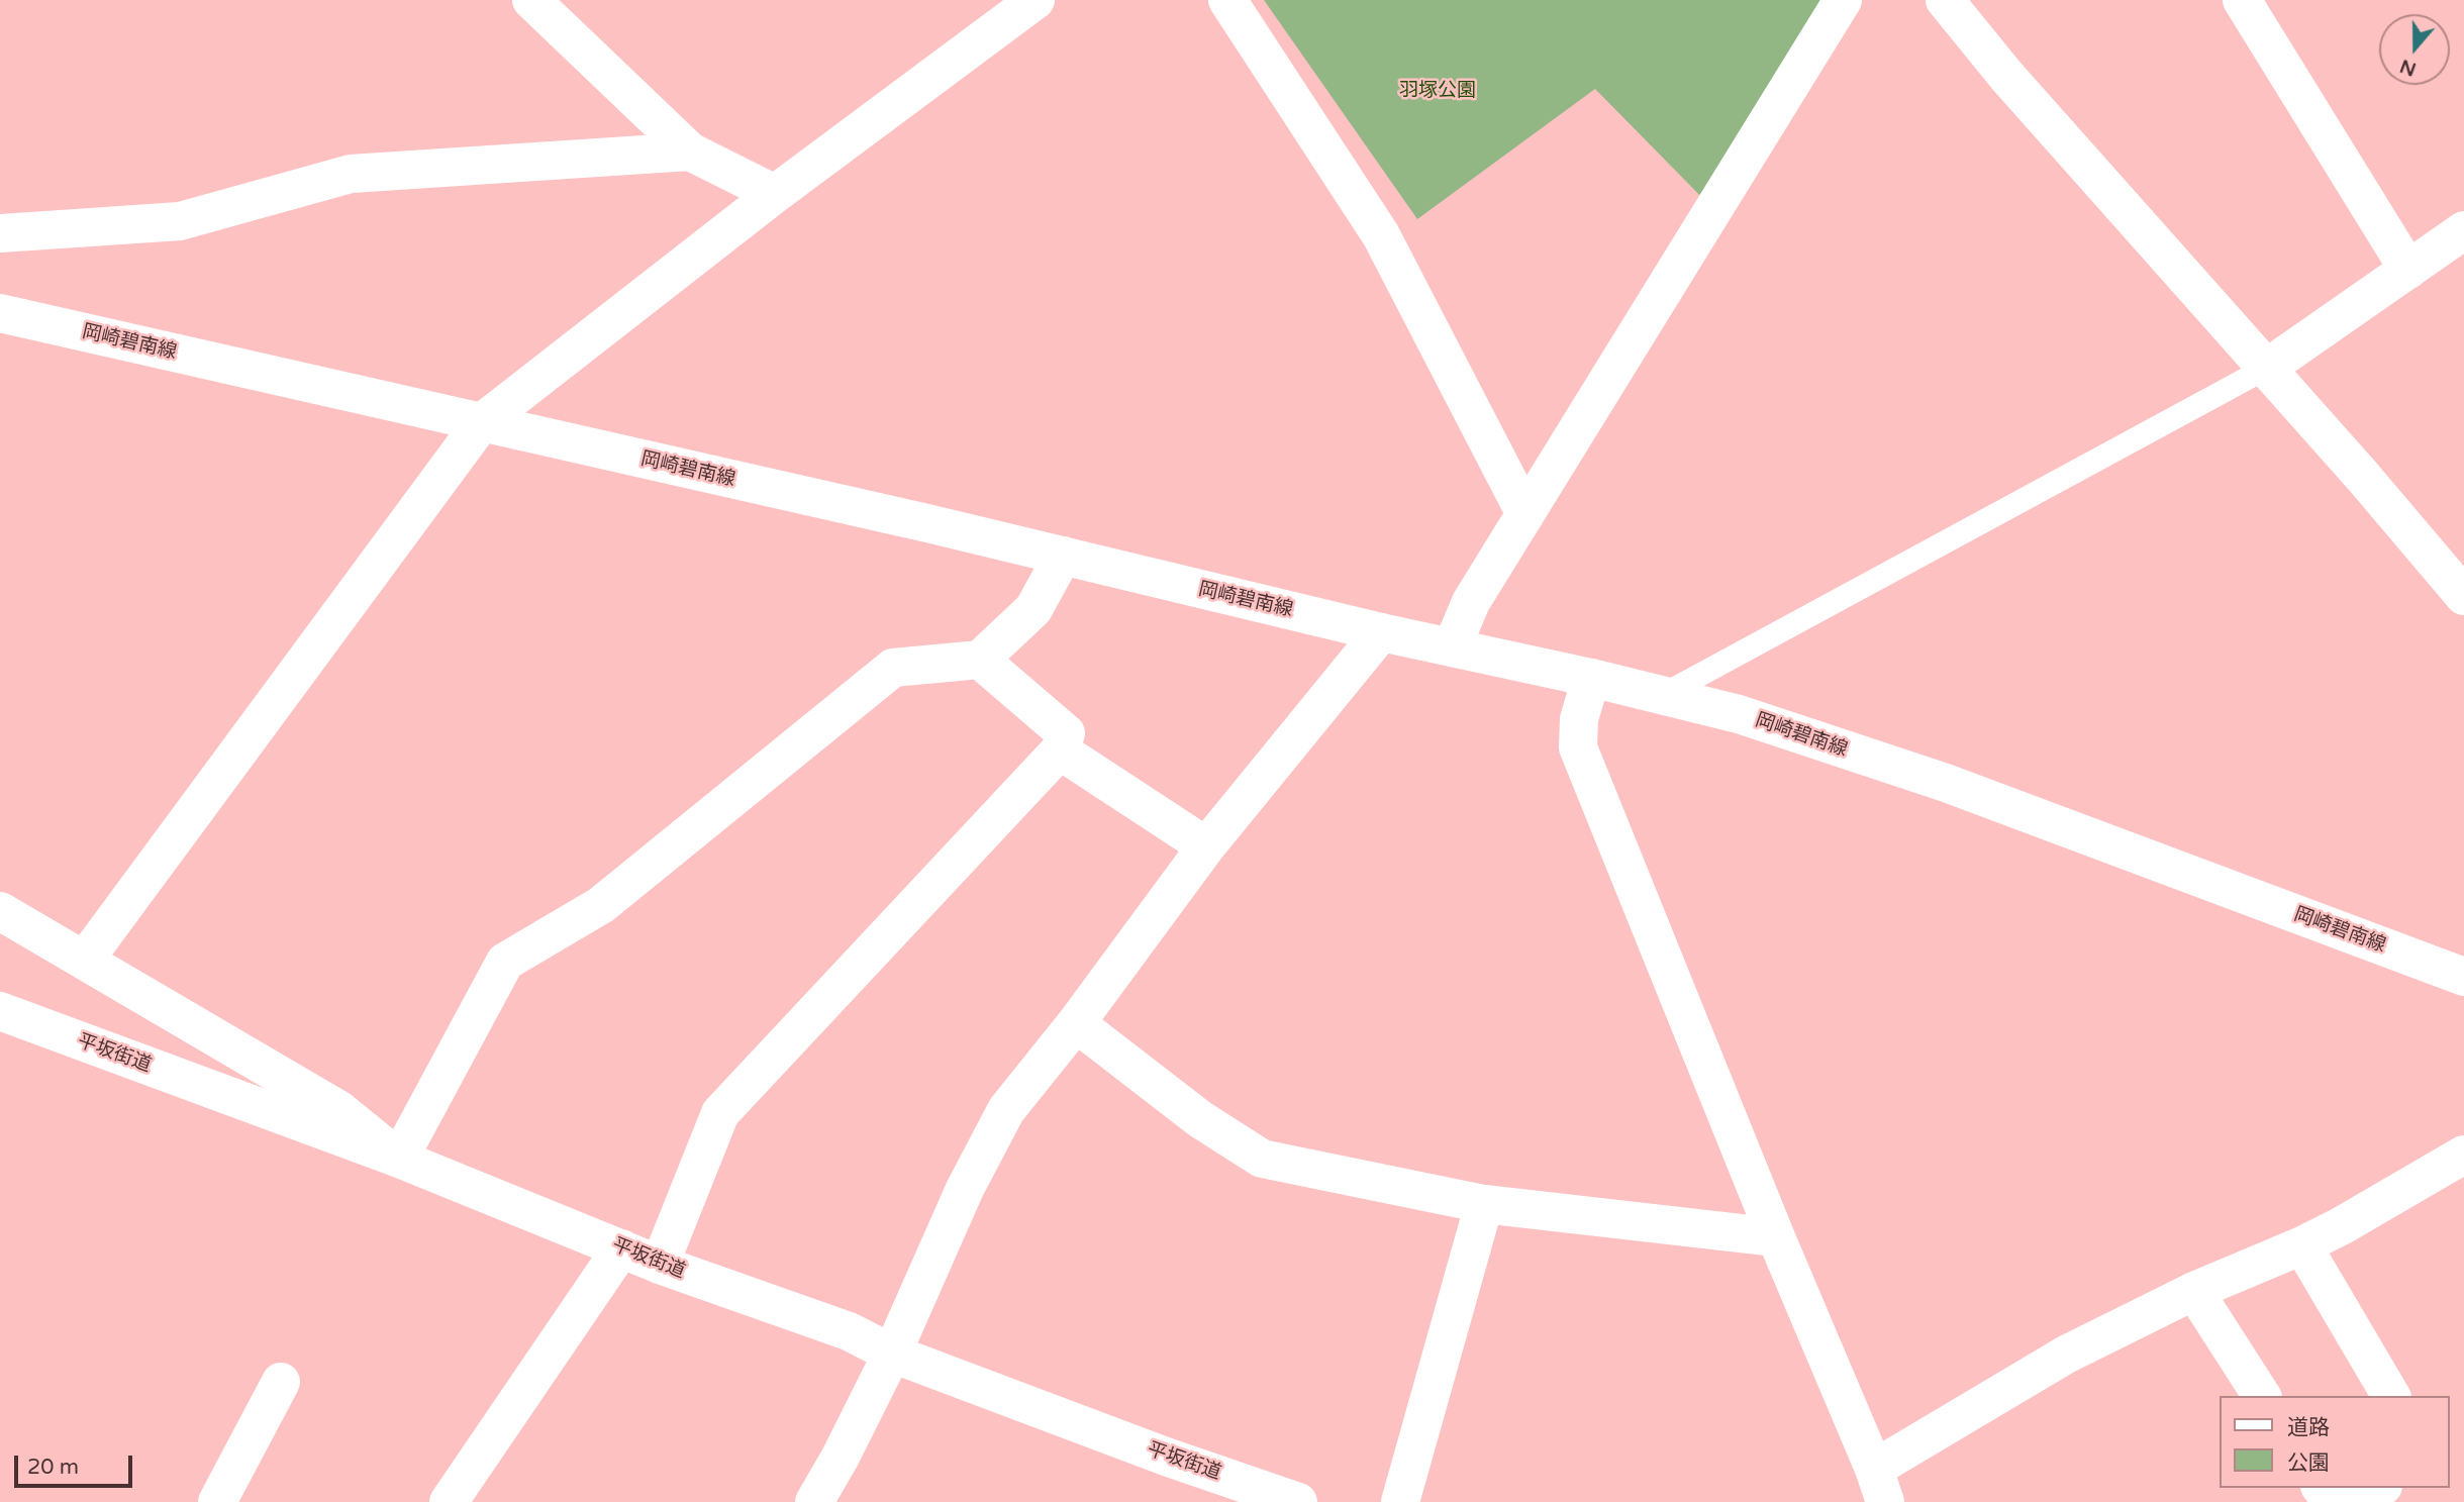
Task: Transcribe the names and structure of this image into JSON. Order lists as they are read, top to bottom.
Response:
{
  "streets": {
    "street": ["岡崎碧南線", "平坂街道"]
  },
  "parks": ["羽塚公園"],
  "legend": ["道路", "公園"],
  "scale_bar": "20 m",
  "north": "bottom"
}
